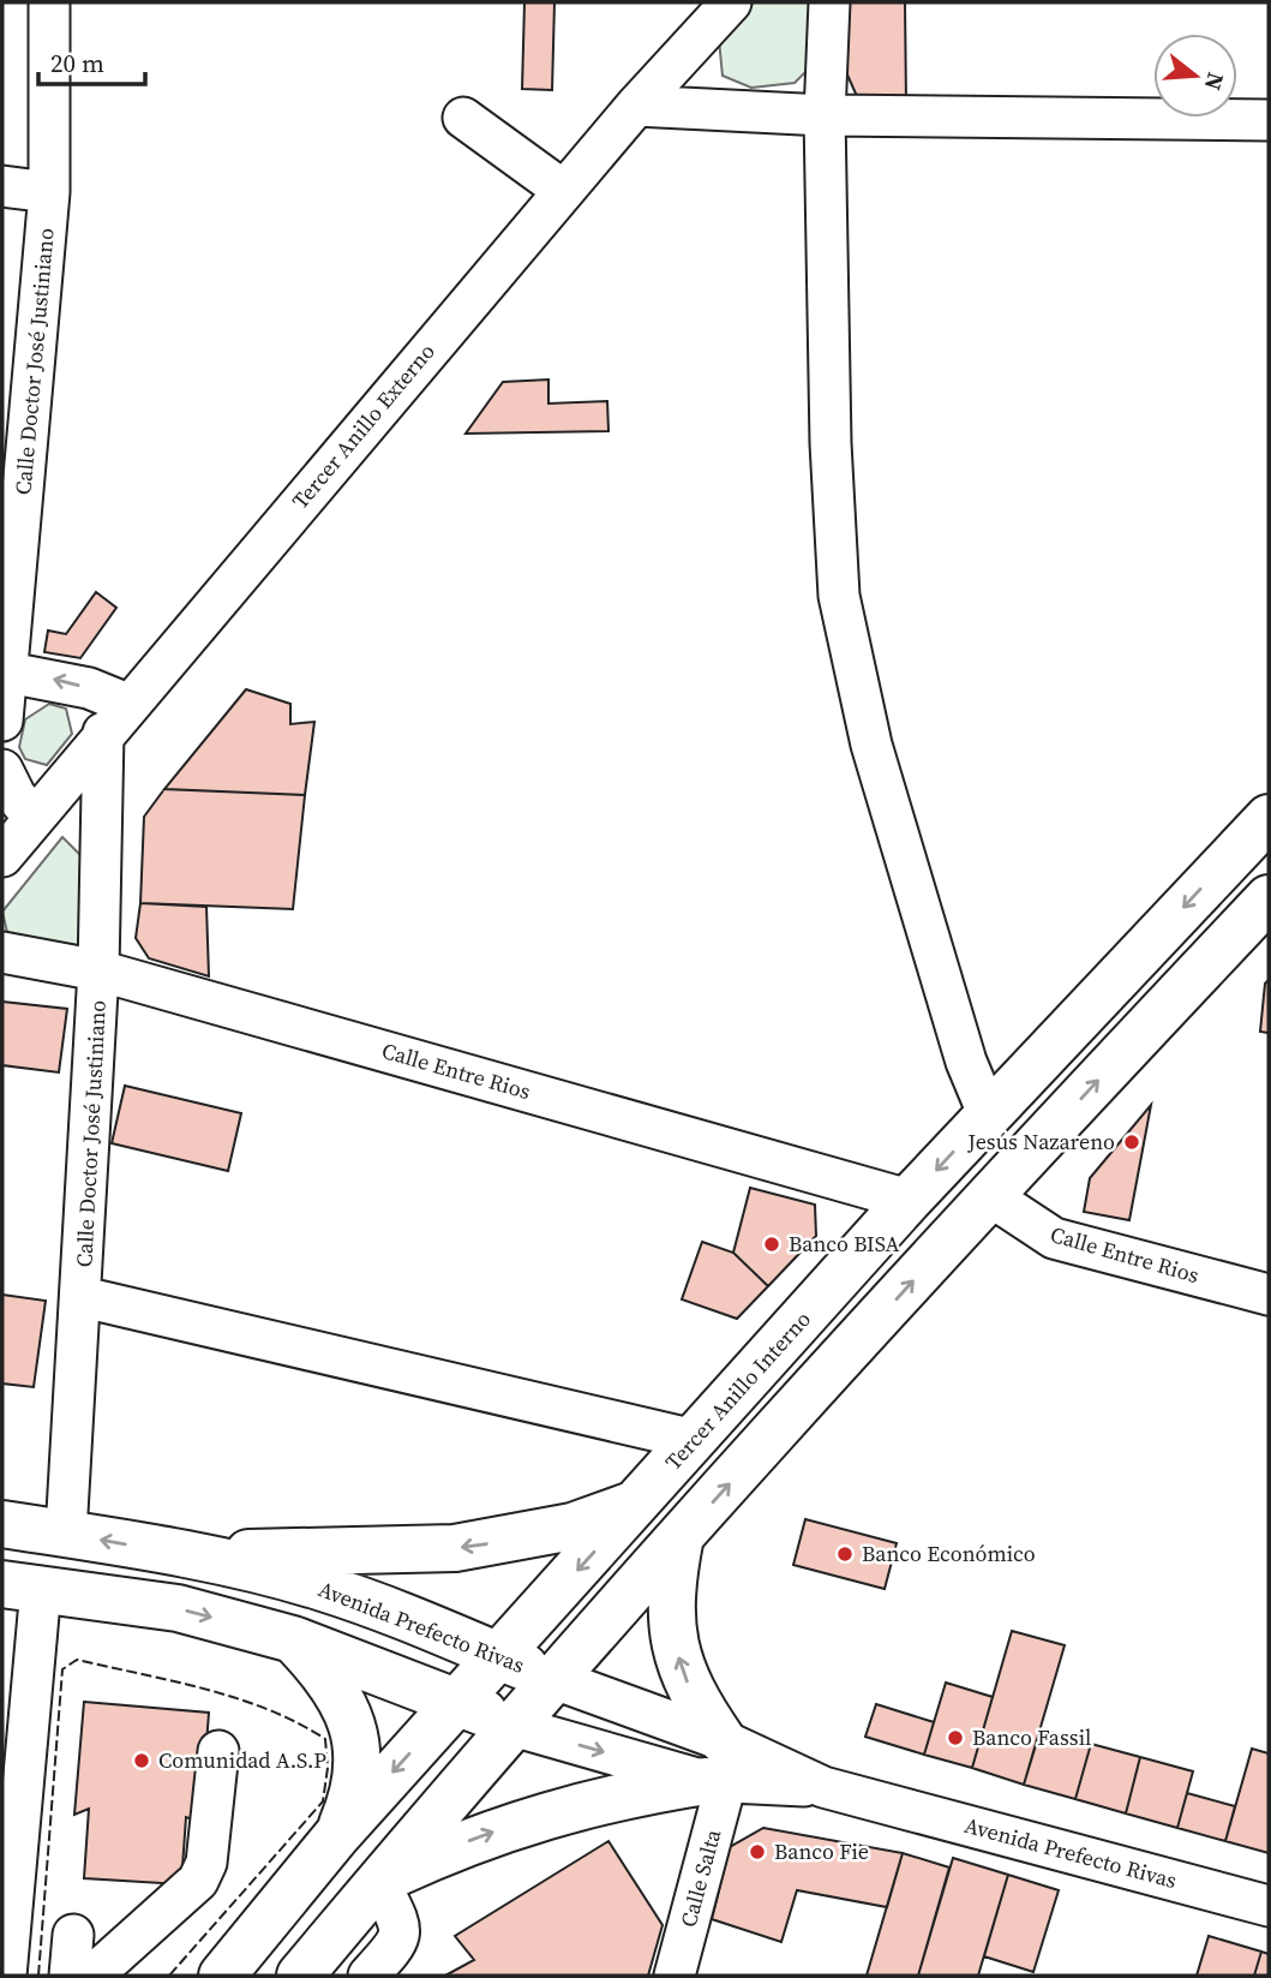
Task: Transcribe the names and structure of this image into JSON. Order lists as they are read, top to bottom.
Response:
{
  "streets": {
    "main road": ["Tercer Anillo Interno", "Avenida Prefecto Rivas"],
    "street": [
      "Calle Doctor José Justiniano",
      "Tercer Anillo Externo",
      "Calle Entre Rios",
      "Calle Salta"
    ]
  },
  "crossings": [
    ["Calle Doctor José Justiniano", "Tercer Anillo Externo"],
    ["Calle Doctor José Justiniano", "Calle Entre Rios"],
    ["Calle Doctor José Justiniano", "Avenida Prefecto Rivas"],
    ["Calle Entre Rios", "Tercer Anillo Interno"],
    ["Tercer Anillo Interno", "Avenida Prefecto Rivas"],
    ["Avenida Prefecto Rivas", "Calle Salta"]
  ],
  "places": [
    "Jesús Nazareno",
    "Banco BISA",
    "Banco Económico",
    "Banco Fassil",
    "Comunidad A.S.P",
    "Banco Fie"
  ],
  "scale_bar": "20 m",
  "north": "right"
}
